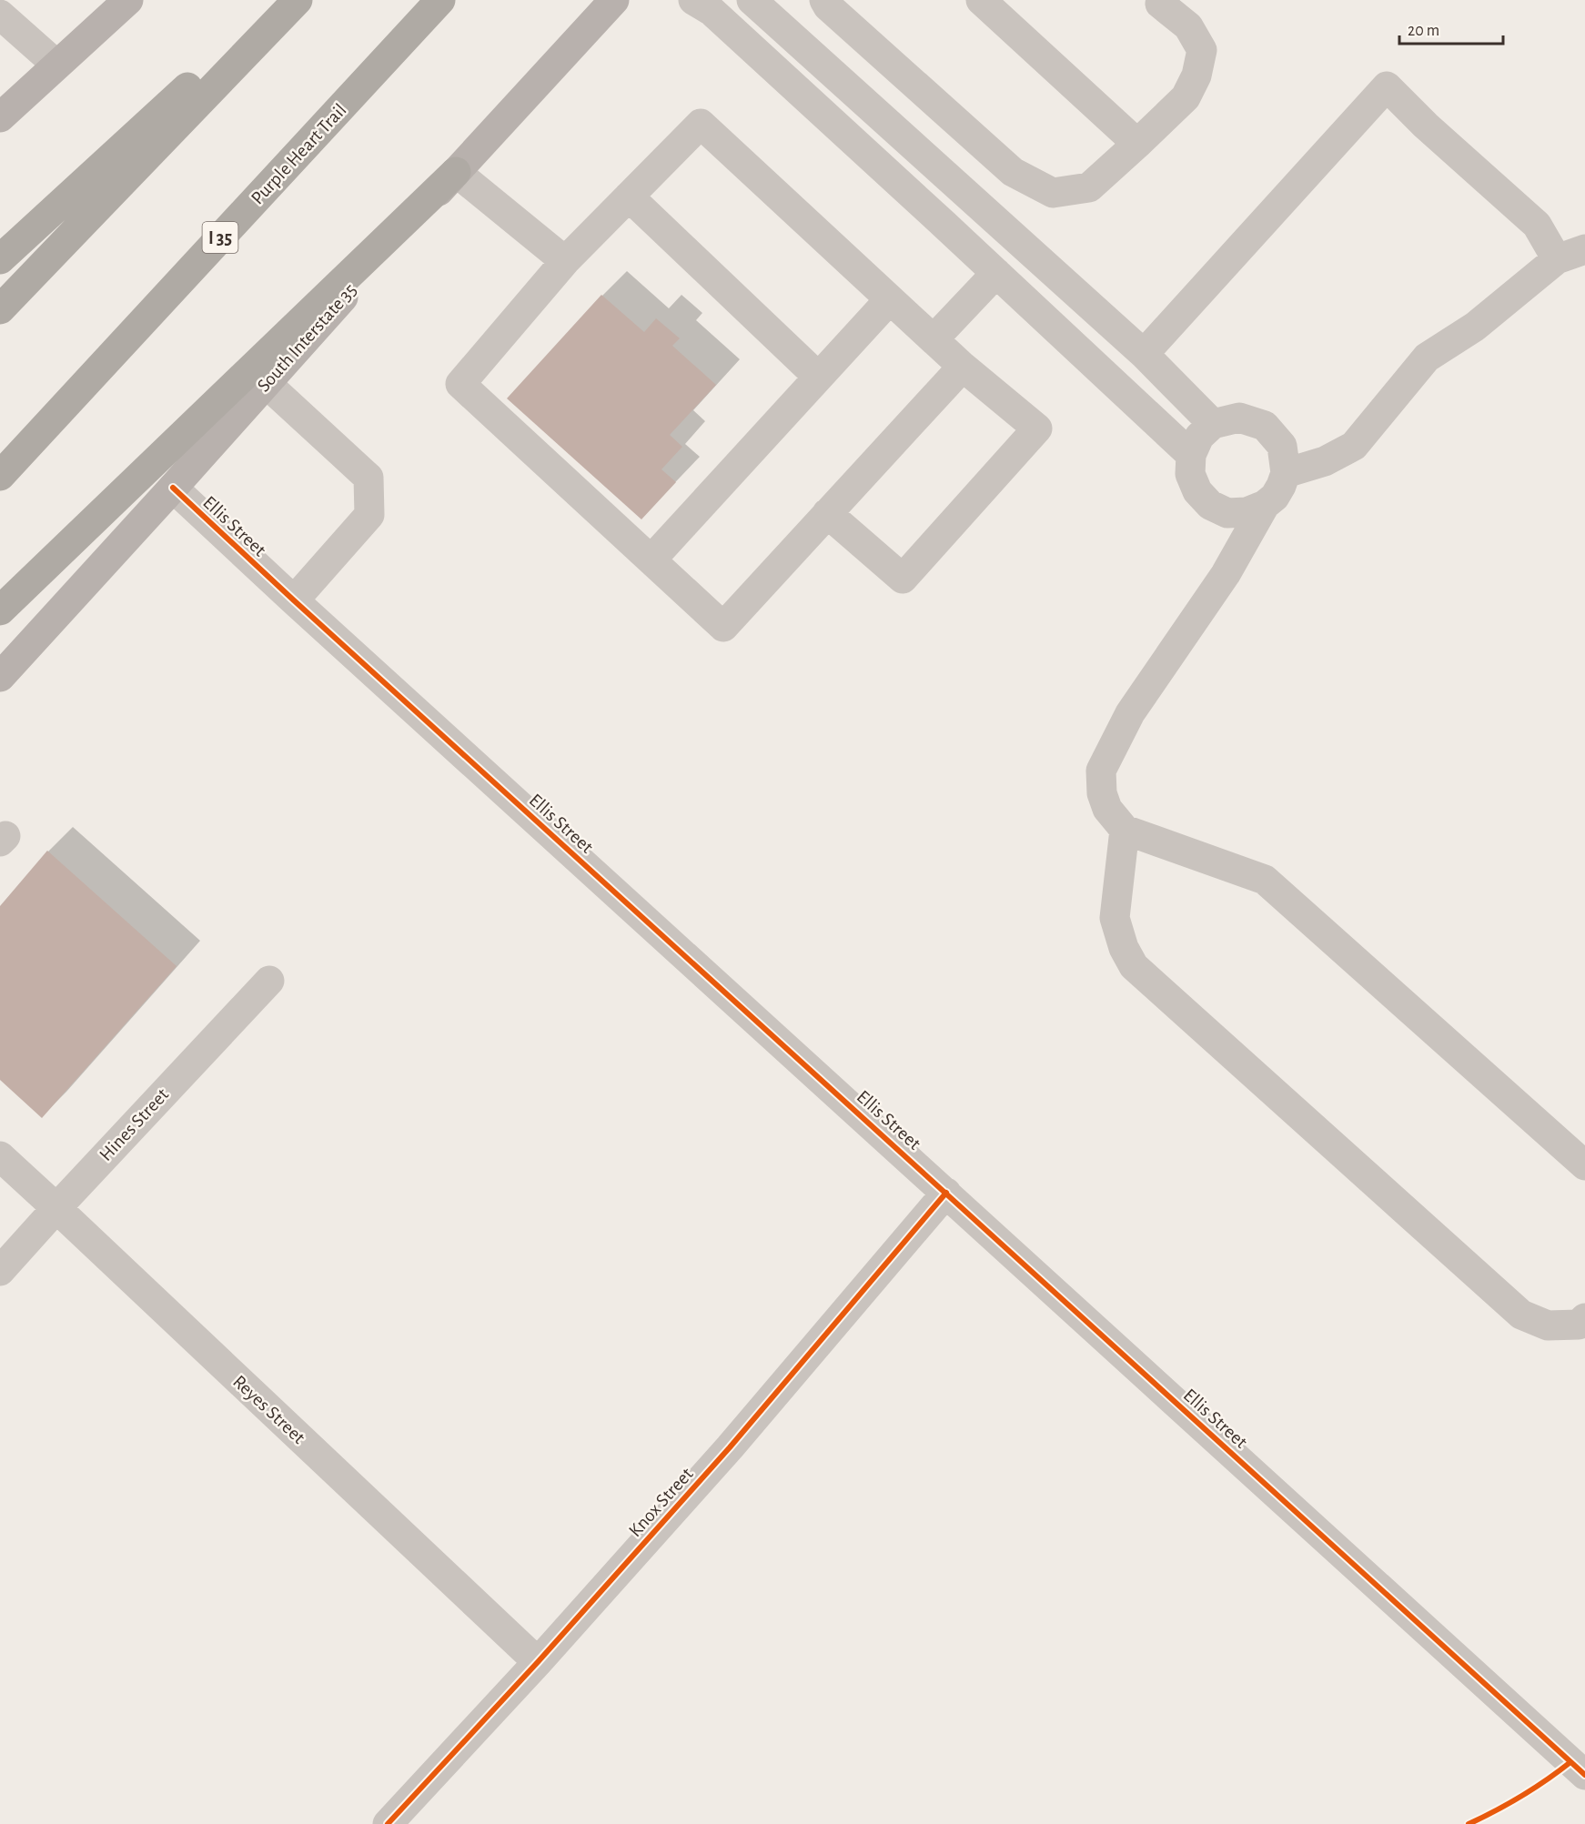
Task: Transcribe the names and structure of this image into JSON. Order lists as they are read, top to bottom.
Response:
{
  "streets": {
    "highway": ["Purple Heart Trail", "I 35"],
    "main road": ["South Interstate 35"],
    "street": [
      "Ellis Street",
      "Hines Street",
      "Reyes Street",
      "Knox Street"
    ]
  },
  "crossings": [
    ["South Interstate 35", "Ellis Street"],
    ["Ellis Street", "Knox Street"],
    ["Hines Street", "Reyes Street"],
    ["Reyes Street", "Knox Street"]
  ],
  "scale_bar": "20 m"
}
